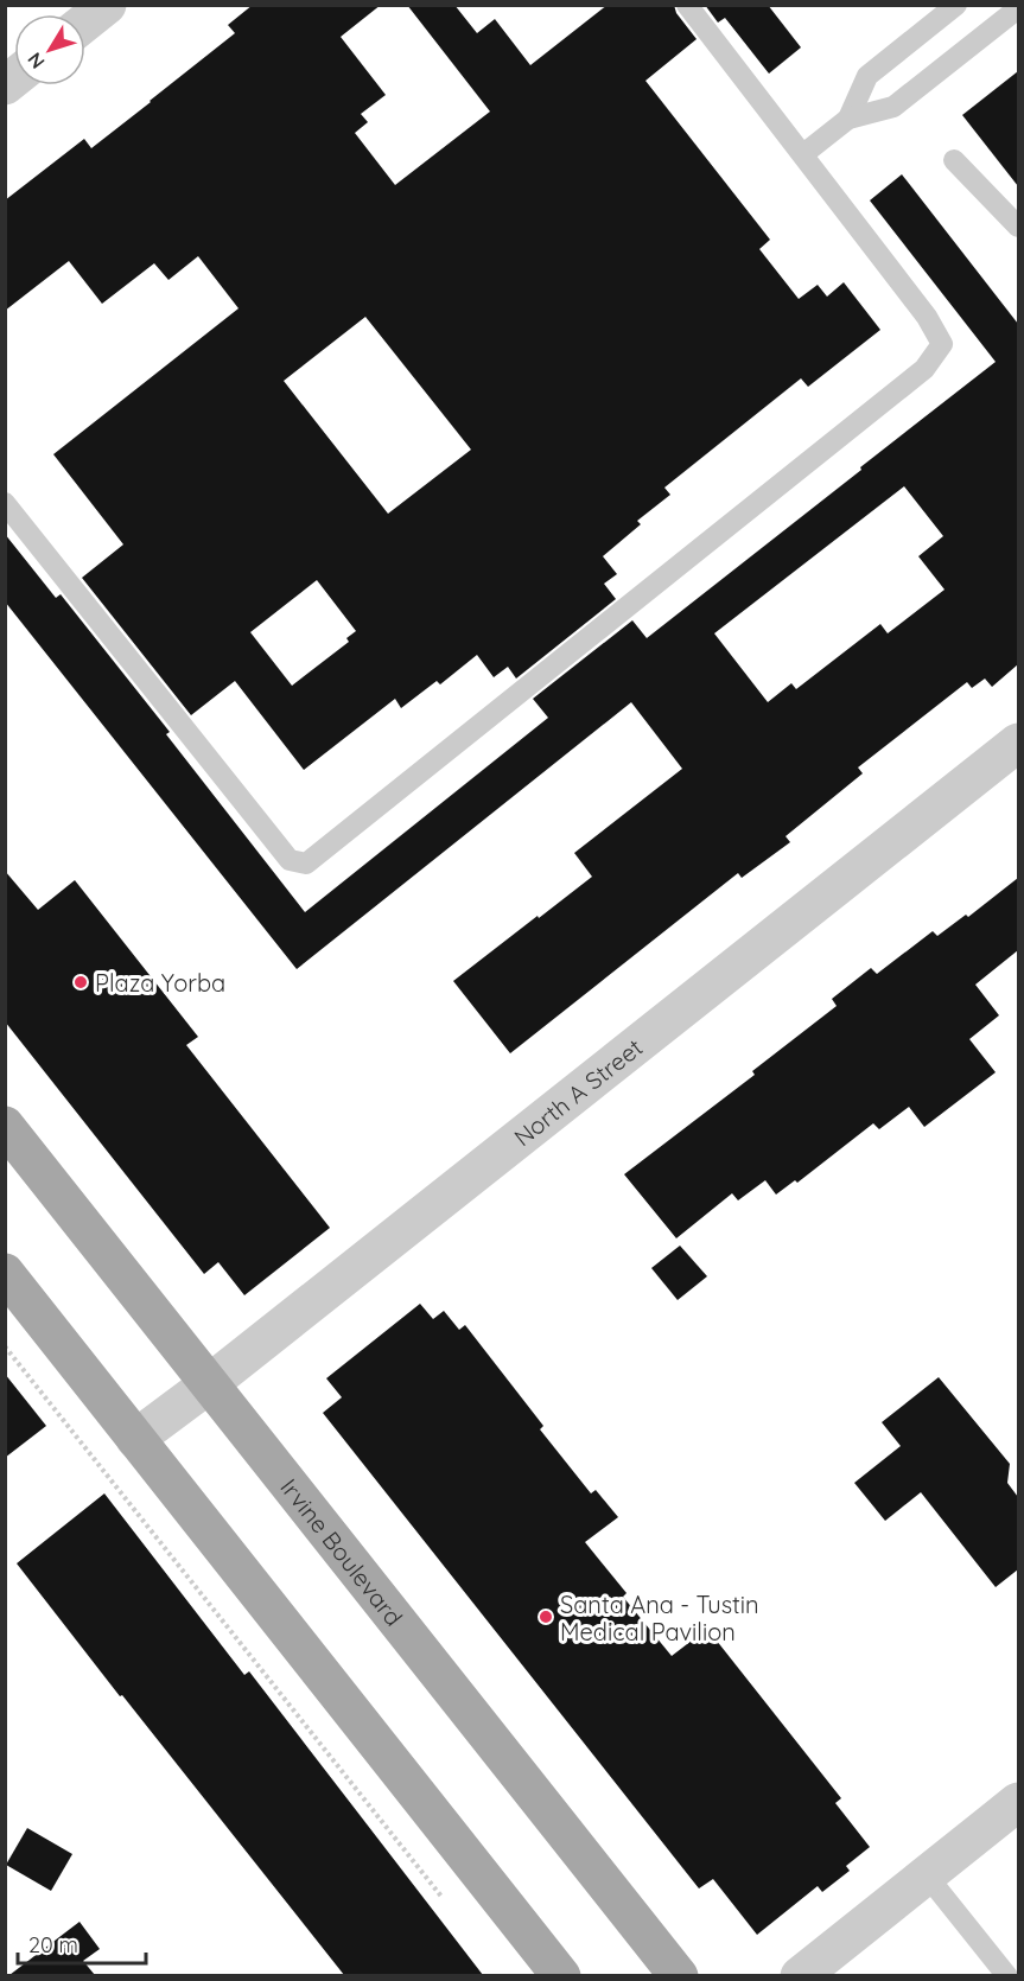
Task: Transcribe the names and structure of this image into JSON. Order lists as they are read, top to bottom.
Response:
{
  "streets": {
    "main road": ["Irvine Boulevard"],
    "street": ["North A Street"]
  },
  "crossings": [
    ["North A Street", "Irvine Boulevard"]
  ],
  "places": ["Plaza Yorba", "Santa Ana - Tustin Medical Pavilion"],
  "scale_bar": "20 m",
  "north": "bottom left"
}
